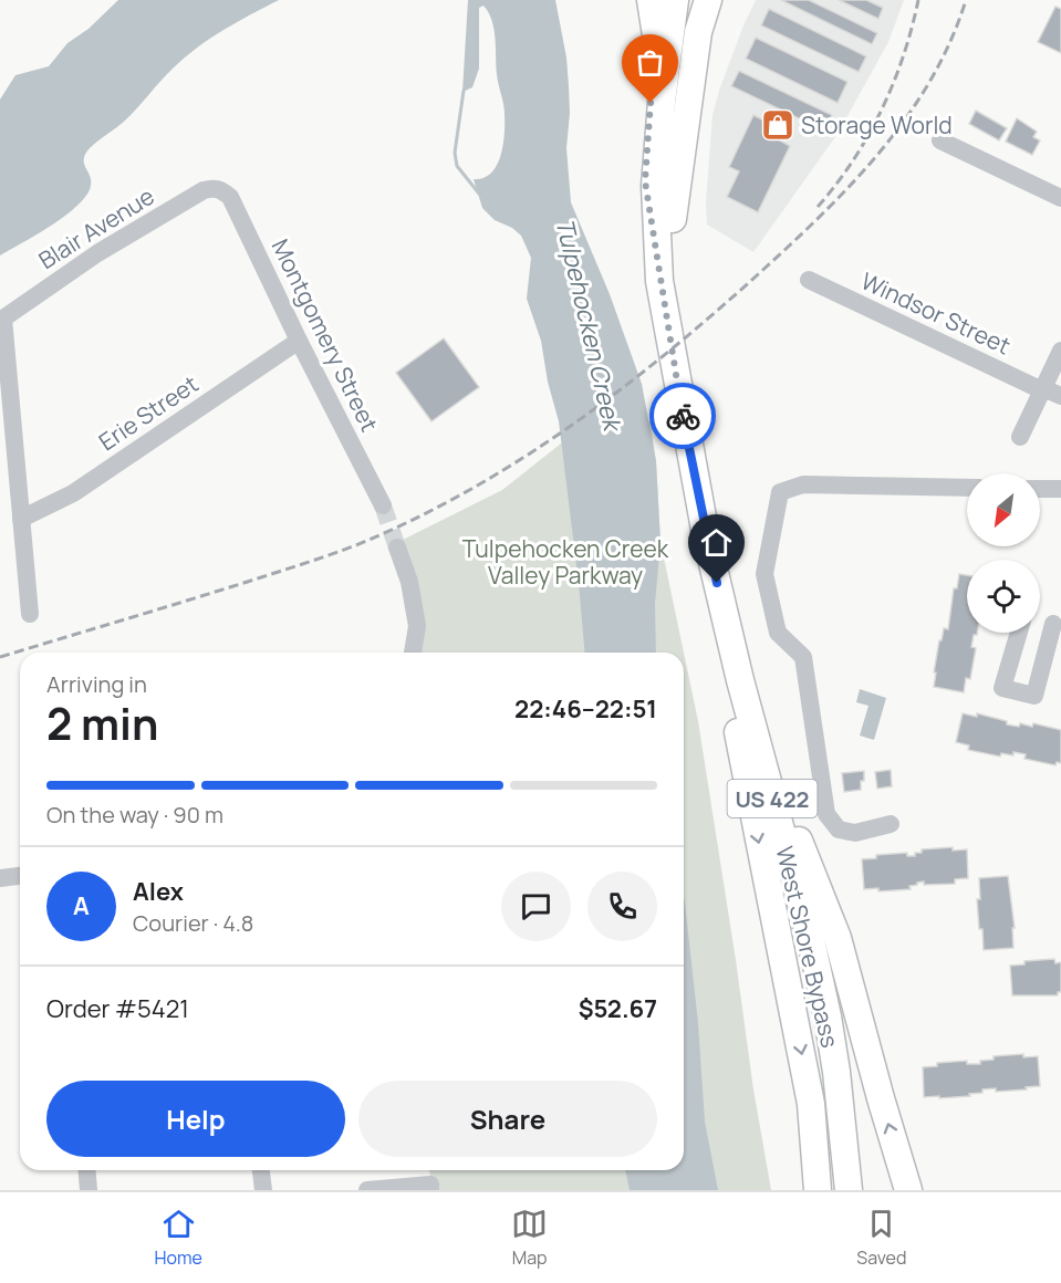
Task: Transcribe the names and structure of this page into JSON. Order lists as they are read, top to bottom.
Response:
{
  "streets": {
    "highway": ["US 422", "West Shore Bypass"],
    "street": [
      "Blair Avenue",
      "Windsor Street",
      "Montgomery Street",
      "Erie Street"
    ]
  },
  "crossings": [
    ["Blair Avenue", "Montgomery Street"],
    ["Montgomery Street", "Erie Street"],
    ["US 422", "West Shore Bypass"]
  ],
  "water": ["Tulpehocken Creek"],
  "parks": ["Tulpehocken Creek Valley Parkway"],
  "places": {
    "shop": ["Storage World"]
  },
  "north": "bottom left",
  "page": {
    "heading": ["2 min", "Arriving in", "22:46–22:51"],
    "panel": [
      "Alex",
      "Courier · 4.8",
      "Order #5421",
      "$52.67"
    ],
    "bar": "On the way · 90 m",
    "round": "A",
    "buttons": ["Help", "Share"],
    "tabs": ["Home", "Map", "Saved"]
  }
}
